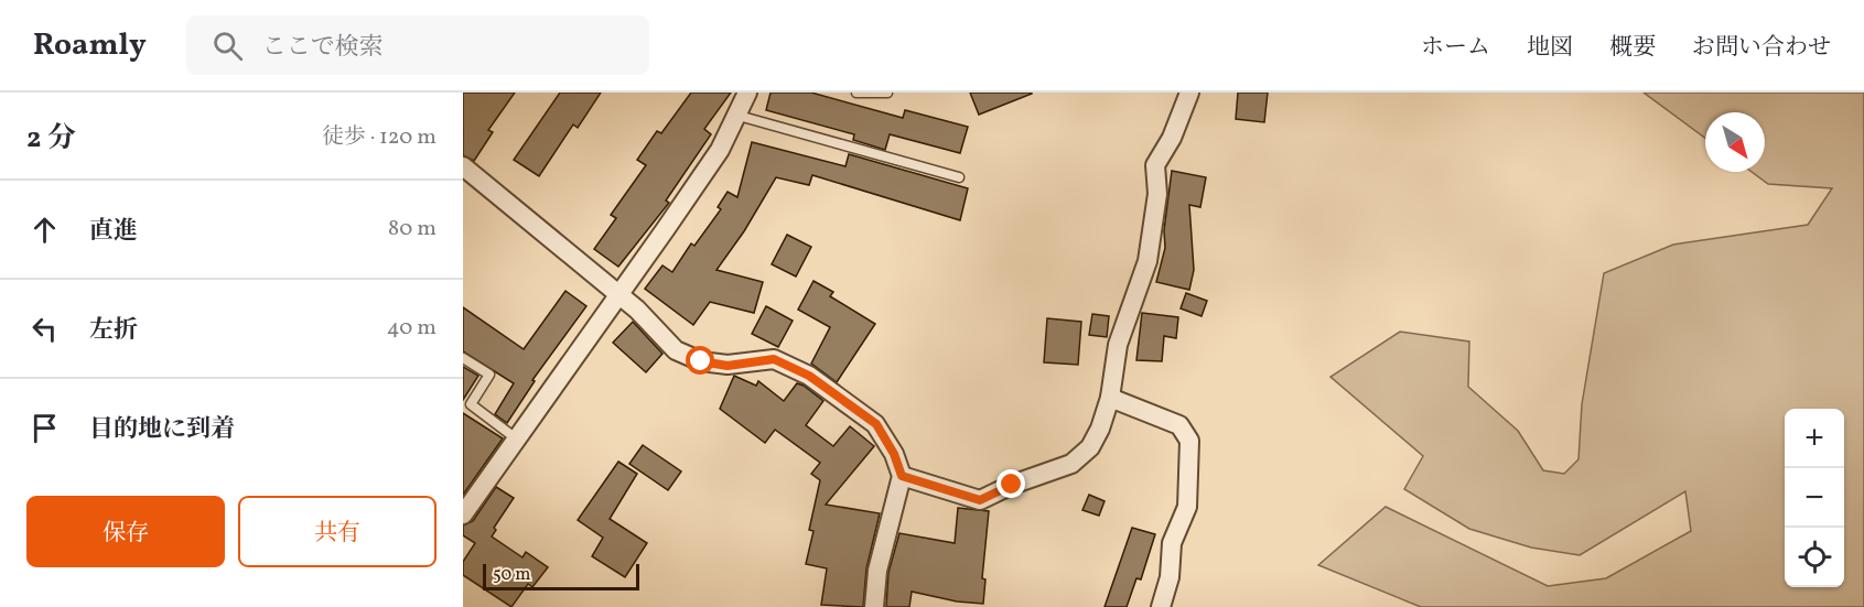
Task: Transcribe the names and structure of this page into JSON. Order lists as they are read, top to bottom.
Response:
{
  "scale_bar": "50 m",
  "north": "bottom right",
  "page": {
    "header": "Roamly",
    "search": "ここで検索",
    "nav": [
      "ホーム",
      "地図",
      "概要",
      "お問い合わせ"
    ],
    "heading": ["2 分", "徒歩 · 120 m"],
    "list": [
      ["直進", "80 m"],
      ["左折", "40 m"],
      "目的地に到着"
    ],
    "map_buttons": ["+", "−"],
    "buttons": ["保存", "共有"],
    "scale": "50 m"
  }
}
